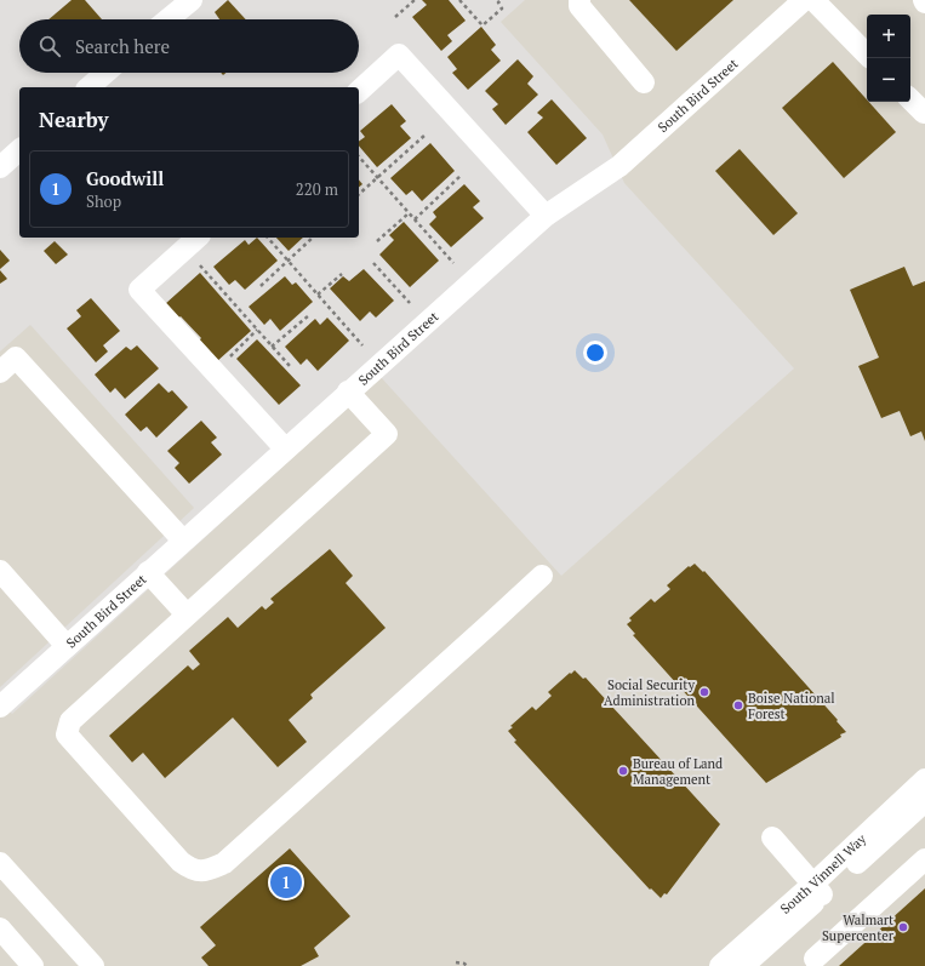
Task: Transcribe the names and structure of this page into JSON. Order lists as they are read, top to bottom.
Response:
{
  "streets": {
    "street": ["South Bird Street", "South Vinnell Way"]
  },
  "places": [
    "Social Security Administration",
    "Boise National Forest",
    "Bureau of Land Management",
    "Walmart Supercenter"
  ],
  "page": {
    "map_buttons": ["+", "−"],
    "search": "Search here",
    "heading": "Nearby",
    "list": [
      {
        "mark": "1",
        "name": "Goodwill",
        "note": "Shop",
        "value": "220 m"
      }
    ],
    "pins": "1"
  }
}
